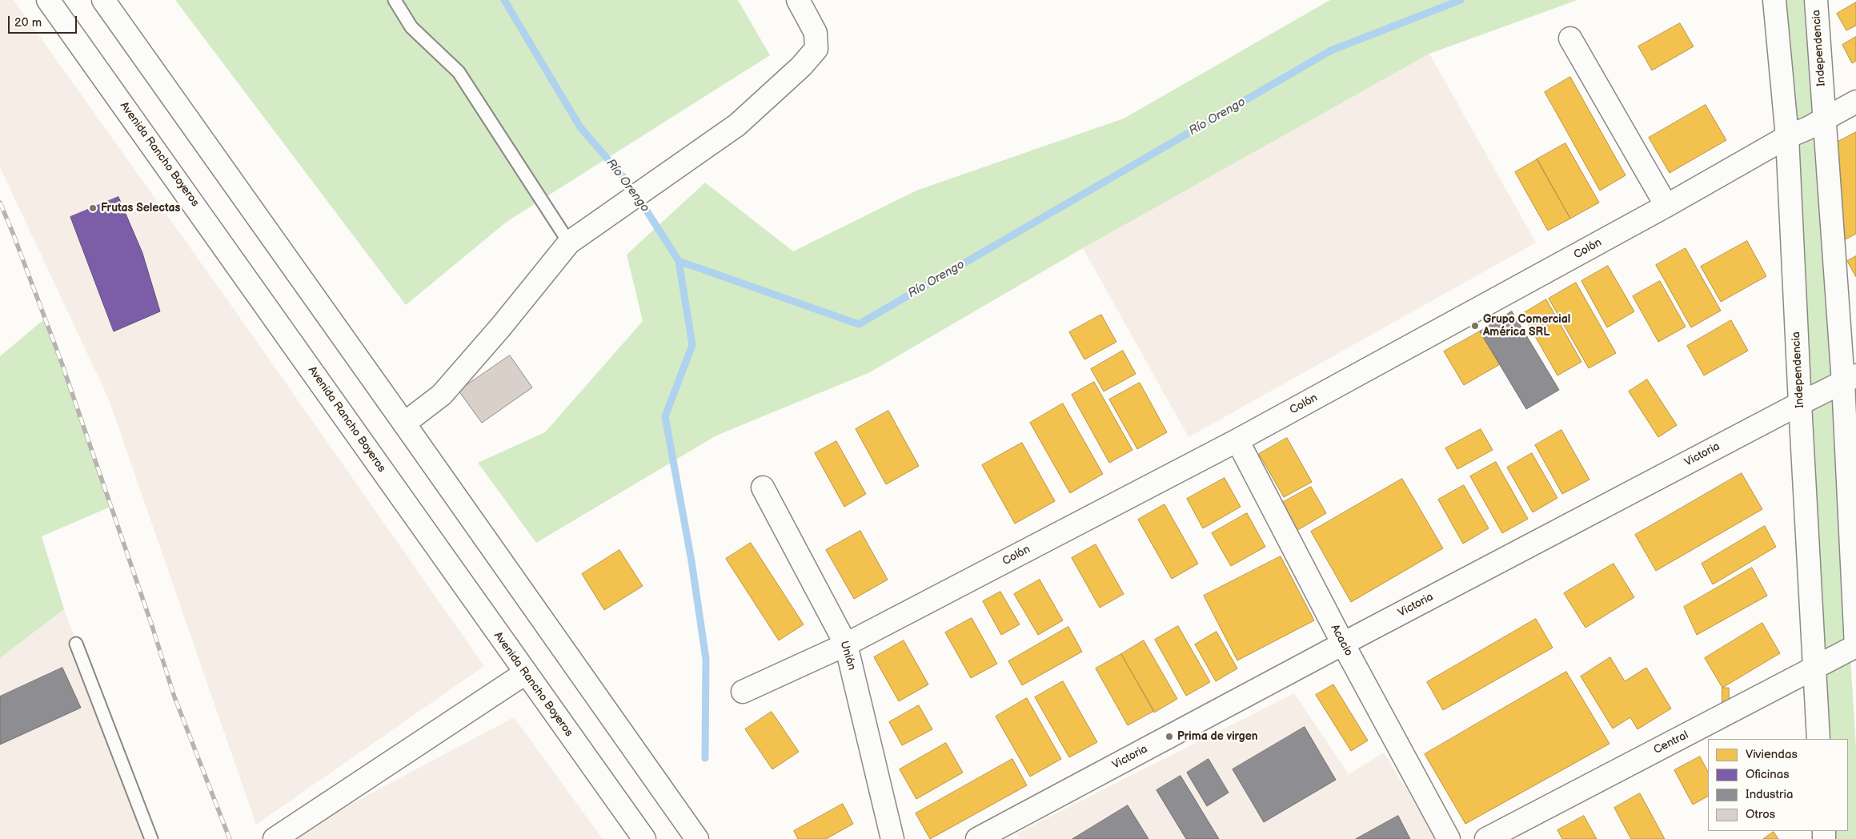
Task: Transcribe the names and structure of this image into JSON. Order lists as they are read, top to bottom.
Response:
{
  "streets": {
    "main road": [
      "Independencia",
      "Avenida Rancho Boyeros",
      "Colón",
      "Victoria",
      "Acacio",
      "Unión",
      "Central"
    ]
  },
  "crossings": [
    ["Independencia", "Colón"],
    ["Independencia", "Victoria"],
    ["Independencia", "Central"],
    ["Colón", "Acacio"],
    ["Colón", "Unión"],
    ["Victoria", "Acacio"]
  ],
  "water": ["Río Orengo"],
  "places": ["Frutas Selectas", "Grupo Comercial América SRL", "Prima de virgen"],
  "legend": [
    "Viviendas",
    "Oficinas",
    "Industria",
    "Otros"
  ],
  "scale_bar": "20 m"
}
